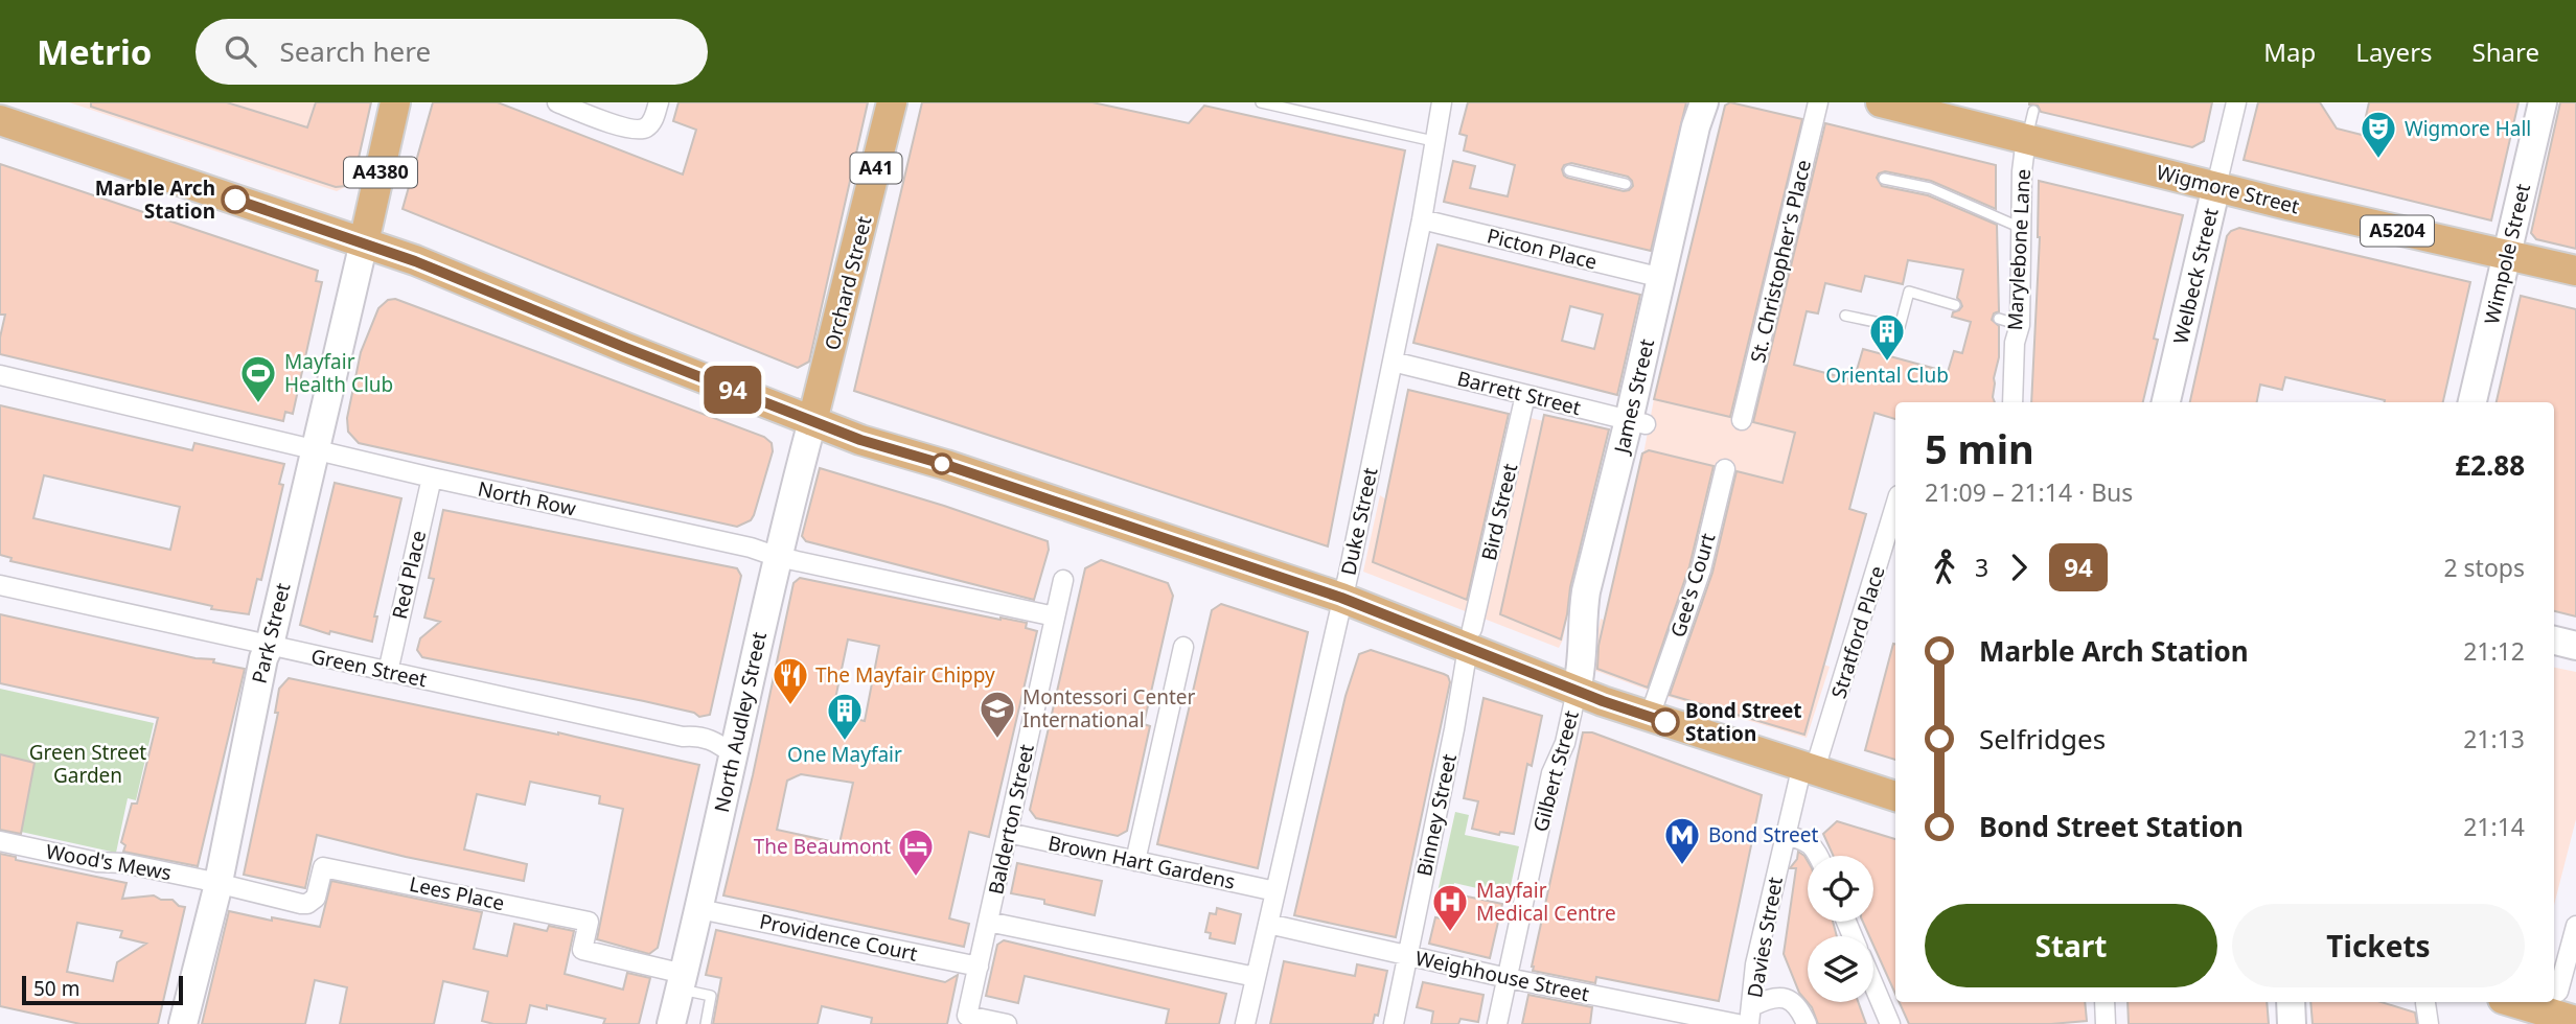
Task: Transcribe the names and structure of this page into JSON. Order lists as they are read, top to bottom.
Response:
{
  "streets": {
    "main road": [
      "A41",
      "A4380",
      "Wigmore Street",
      "A5204",
      "Orchard Street"
    ],
    "street": [
      "Picton Place",
      "Marylebone Lane",
      "Wimpole Street",
      "St. Christopher's Place",
      "Welbeck Street",
      "Barrett Street",
      "James Street",
      "North Row",
      "Bird Street",
      "Duke Street",
      "Red Place",
      "Gee's Court",
      "Stratford Place",
      "Park Street",
      "Green Street",
      "North Audley Street",
      "Gilbert Street",
      "Binney Street",
      "Balderton Street",
      "Wood's Mews",
      "Brown Hart Gardens",
      "Lees Place",
      "Providence Court",
      "Davies Street",
      "Weighhouse Street"
    ]
  },
  "crossings": [
    ["A4380", "Park Street"],
    ["Wigmore Street", "Marylebone Lane"],
    ["Wigmore Street", "Wimpole Street"],
    ["Wigmore Street", "Welbeck Street"],
    ["Picton Place", "James Street"],
    ["Picton Place", "Duke Street"],
    ["Orchard Street", "North Audley Street"],
    ["Barrett Street", "James Street"],
    ["Barrett Street", "Bird Street"],
    ["Barrett Street", "Duke Street"],
    ["James Street", "Gilbert Street"],
    ["North Row", "Red Place"],
    ["North Row", "Park Street"],
    ["North Row", "North Audley Street"],
    ["North Row", "Balderton Street"],
    ["Bird Street", "Binney Street"],
    ["Duke Street", "Brown Hart Gardens"],
    ["Duke Street", "Weighhouse Street"],
    ["Red Place", "Green Street"],
    ["Stratford Place", "Davies Street"],
    ["Park Street", "Green Street"],
    ["Park Street", "Wood's Mews"],
    ["Park Street", "Lees Place"],
    ["Green Street", "North Audley Street"],
    ["North Audley Street", "Lees Place"],
    ["North Audley Street", "Providence Court"],
    ["Gilbert Street", "Weighhouse Street"],
    ["Binney Street", "Weighhouse Street"],
    ["Balderton Street", "Brown Hart Gardens"],
    ["Balderton Street", "Providence Court"],
    ["Wood's Mews", "Lees Place"]
  ],
  "parks": ["Green Street Garden"],
  "places": {
    "theatre": ["Wigmore Hall"],
    "other": ["Marble Arch Station", "Bond Street Station"],
    "building": ["Oriental Club", "One Mayfair"],
    "sports": ["Mayfair Health Club"],
    "restaurant": ["The Mayfair Chippy"],
    "school or university": ["Montessori Center International"],
    "metro station": ["Bond Street"],
    "hotel": ["The Beaumont"],
    "hospital": ["Mayfair Medical Centre"]
  },
  "lines": ["bus line 94"],
  "scale_bar": "50 m",
  "page": {
    "header": "Metrio",
    "search": "Search here",
    "nav": ["Map", "Layers", "Share"],
    "on_map": "94",
    "heading": ["5 min", "21:09 – 21:14 · Bus", "£2.88"],
    "legs": ["3", "94", "2 stops"],
    "list": [
      {
        "name": "Marble Arch Station",
        "value": "21:12"
      },
      {
        "name": "Selfridges",
        "value": "21:13"
      },
      {
        "name": "Bond Street Station",
        "value": "21:14"
      }
    ],
    "buttons": ["Start", "Tickets"],
    "scale": "50 m"
  }
}
